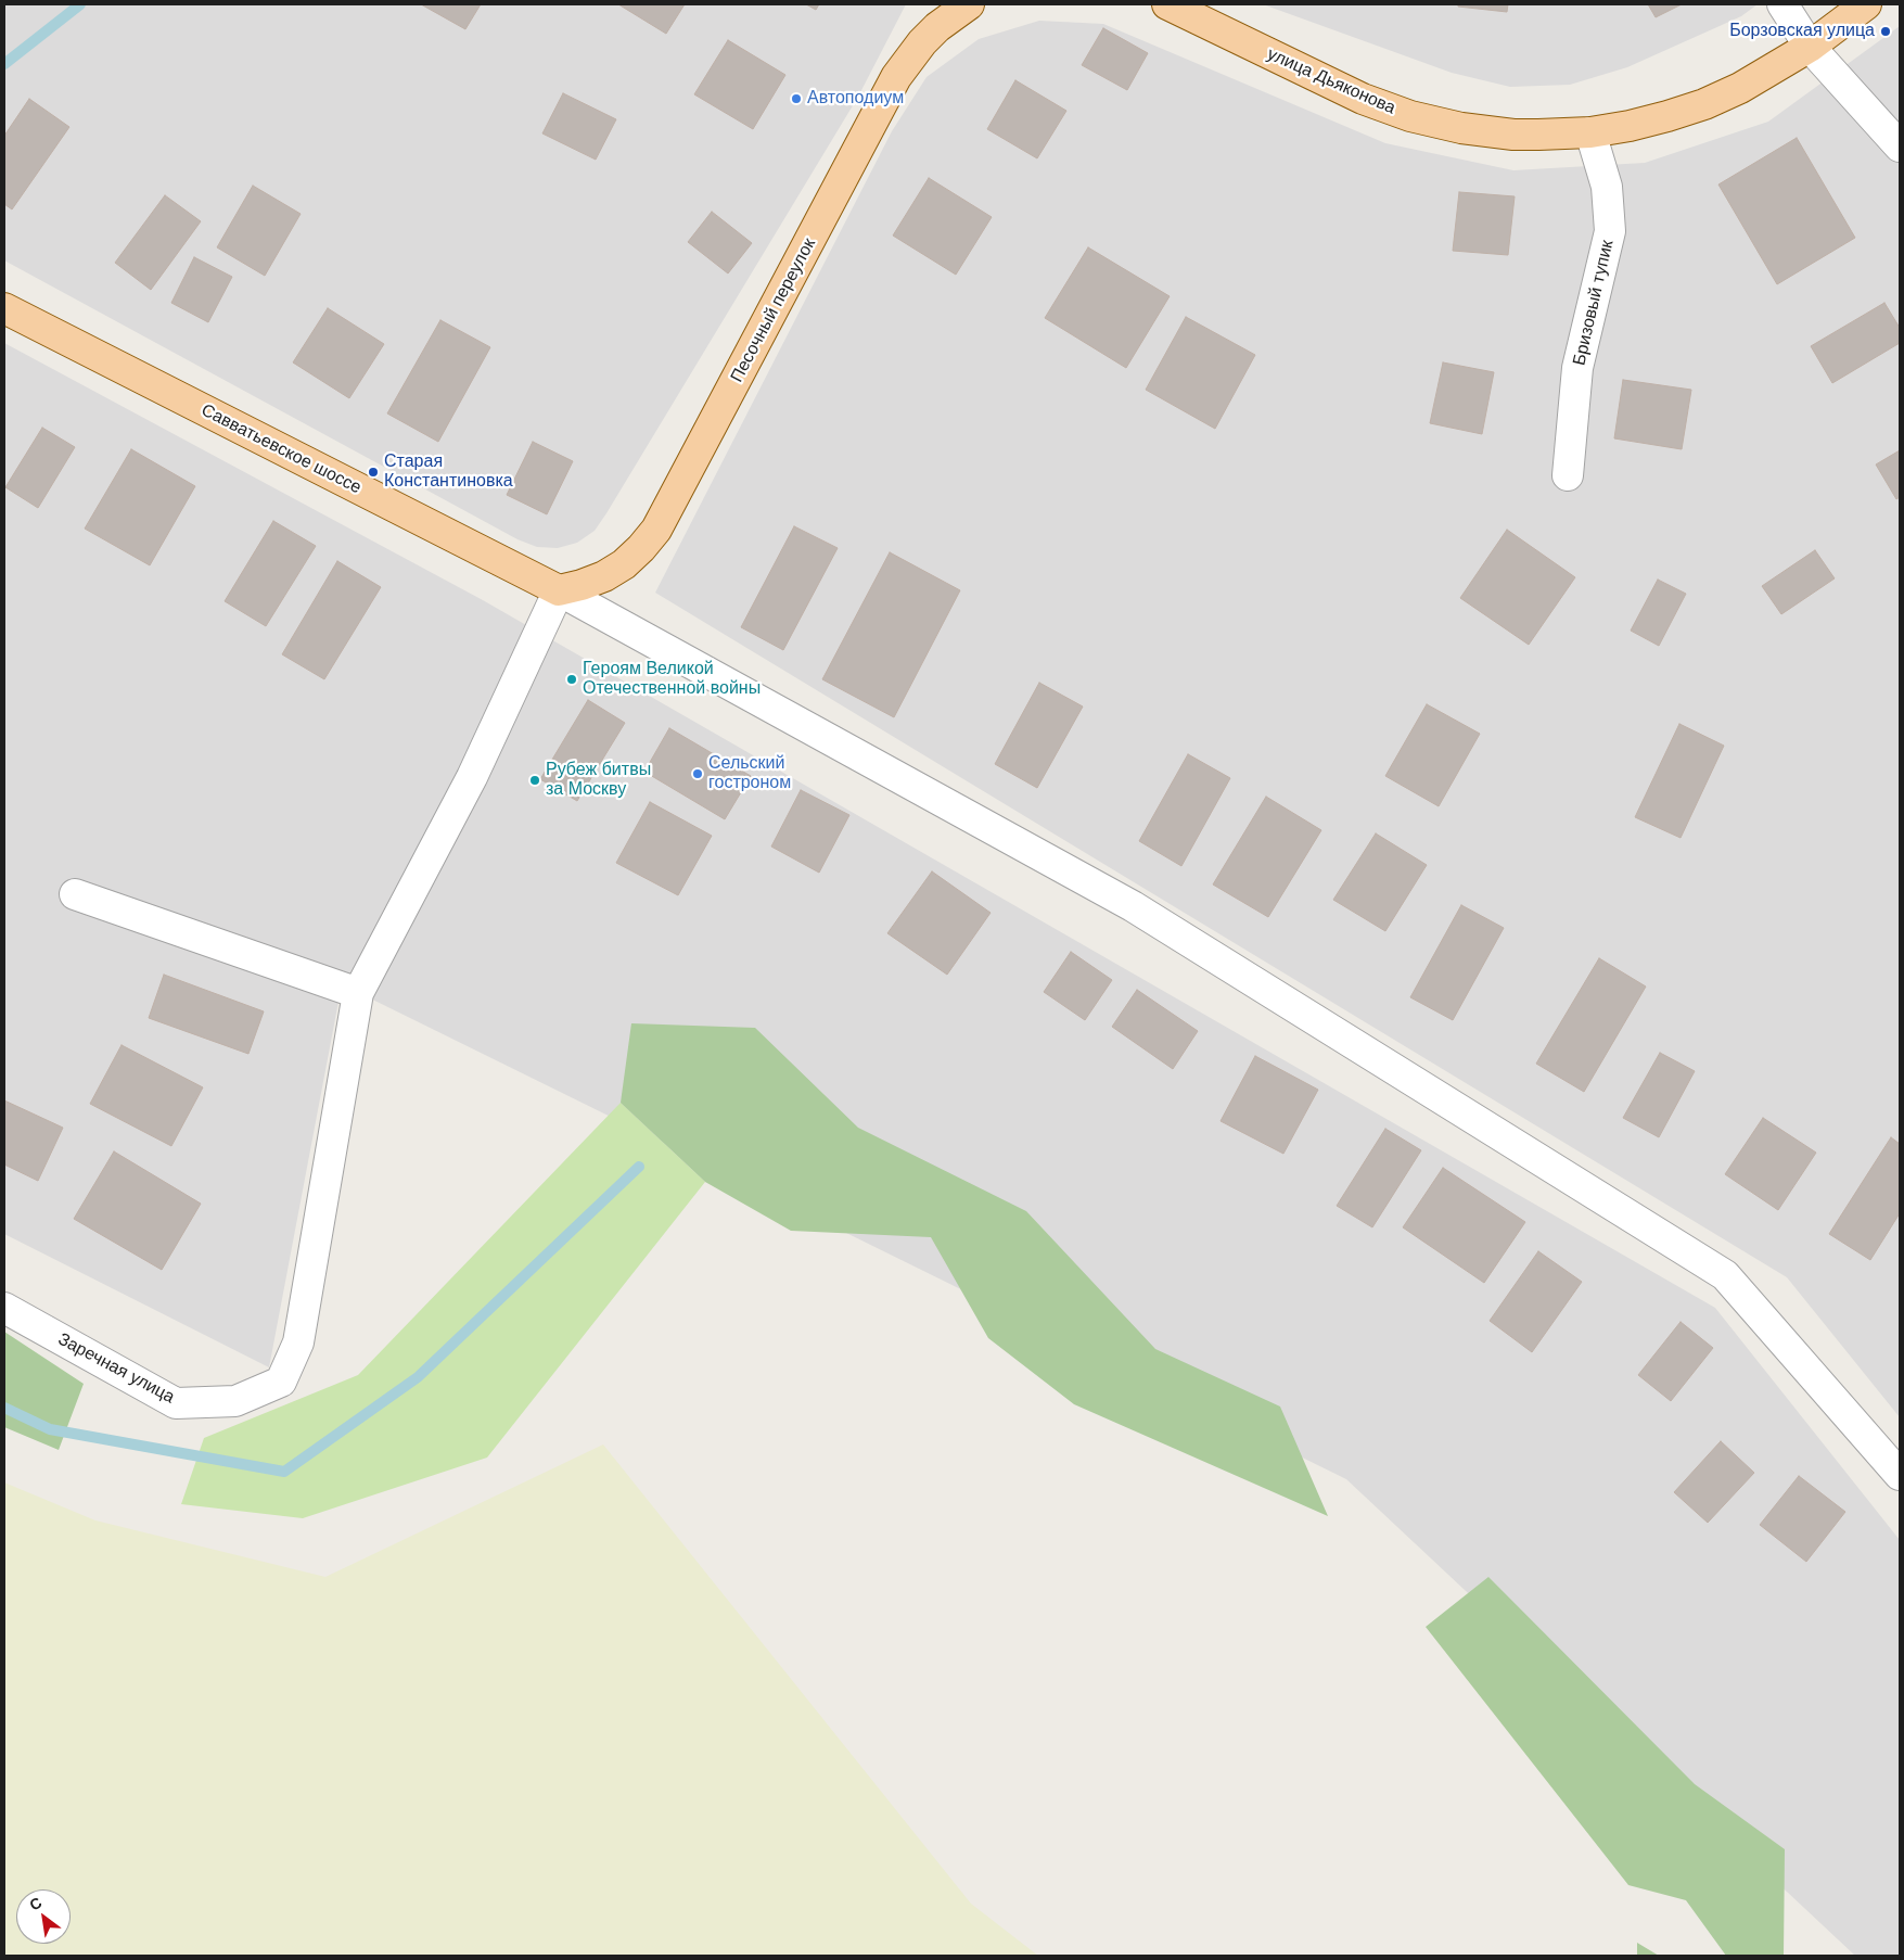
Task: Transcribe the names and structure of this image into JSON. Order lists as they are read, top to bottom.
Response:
{
  "streets": {
    "main road": ["улица Дьяконова", "Песочный переулок", "Савватьевское шоссе"],
    "street": ["Бризовый тупик", "Заречная улица"]
  },
  "crossings": [
    ["улица Дьяконова", "Бризовый тупик"],
    ["Песочный переулок", "Савватьевское шоссе"]
  ],
  "places": [
    "Борзовская улица",
    "Автоподиум",
    "Старая Константиновка",
    "Героям Великой Отечественной войны",
    "Сельский гостроном",
    "Рубеж битвы за Москву"
  ],
  "north": "top left"
}
